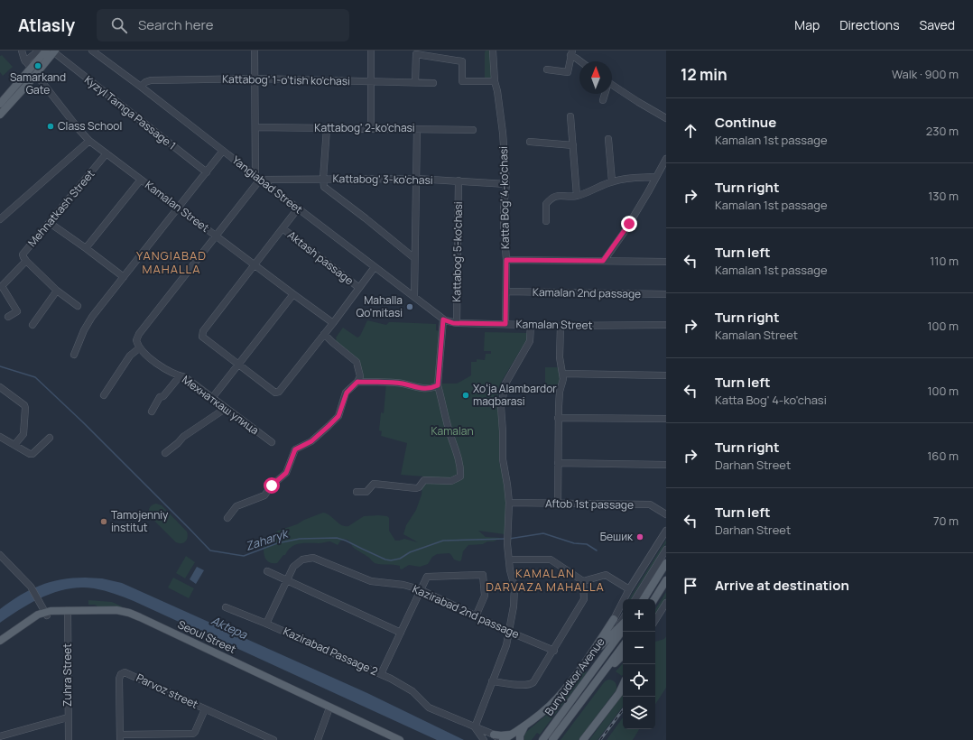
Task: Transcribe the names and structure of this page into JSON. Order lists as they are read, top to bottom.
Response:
{
  "streets": {
    "main road": ["Seoul Street", "Bunyudkor Avenue"],
    "street": [
      "Kattabog' 1-o'tish ko'chasi",
      "Kyzyl Tamga Passage 1",
      "Kattabog' 2-ko'chasi",
      "Kattabog' 3-ko'chasi",
      "Yangiabad Street",
      "Katta Bog' 4-ko'chasi",
      "Kamalan Street",
      "Mehnatkash Street",
      "Kattabog' 5-ko'chasi",
      "Aktash passage",
      "Kamalan 2nd passage",
      "Мехнаткаш улица",
      "Aftob 1st passage",
      "Kazirabad 2nd passage",
      "Kazirabad Passage 2",
      "Zuhra Street",
      "Parvoz street"
    ]
  },
  "crossings": [
    ["Kattabog' 1-o'tish ko'chasi", "Yangiabad Street"],
    ["Kattabog' 3-ko'chasi", "Yangiabad Street"],
    ["Kattabog' 3-ko'chasi", "Katta Bog' 4-ko'chasi"],
    ["Kattabog' 3-ko'chasi", "Kattabog' 5-ko'chasi"],
    ["Yangiabad Street", "Kamalan Street"],
    ["Katta Bog' 4-ko'chasi", "Kamalan Street"],
    ["Katta Bog' 4-ko'chasi", "Kamalan 2nd passage"],
    ["Kamalan Street", "Mehnatkash Street"],
    ["Kamalan Street", "Kattabog' 5-ko'chasi"],
    ["Kamalan Street", "Мехнаткаш улица"],
    ["Kazirabad 2nd passage", "Kazirabad Passage 2"],
    ["Seoul Street", "Zuhra Street"]
  ],
  "districts": ["YANGIABAD MAHALLA", "KAMALAN DARVAZA MAHALLA"],
  "water": ["Zaharyk", "Aktepa"],
  "parks": ["Kamalan"],
  "places": [
    "Samarkand Gate",
    "Class School",
    "Mahalla Qo'mitasi",
    "Xoʻja Alambardor maqbarasi",
    "Tamojenniy institut",
    "Бешик"
  ],
  "north": "top",
  "page": {
    "header": "Atlasly",
    "search": "Search here",
    "nav": ["Map", "Directions", "Saved"],
    "heading": ["12 min", "Walk · 900 m"],
    "list": [
      ["Continue", "Kamalan 1st passage", "230 m"],
      ["Turn right", "Kamalan 1st passage", "130 m"],
      ["Turn left", "Kamalan 1st passage", "110 m"],
      ["Turn right", "Kamalan Street", "100 m"],
      ["Turn left", "Katta Bog' 4-ko'chasi", "100 m"],
      ["Turn right", "Darhan Street", "160 m"],
      ["Turn left", "Darhan Street", "70 m"],
      "Arrive at destination"
    ],
    "map_buttons": ["+", "−"]
  }
}
